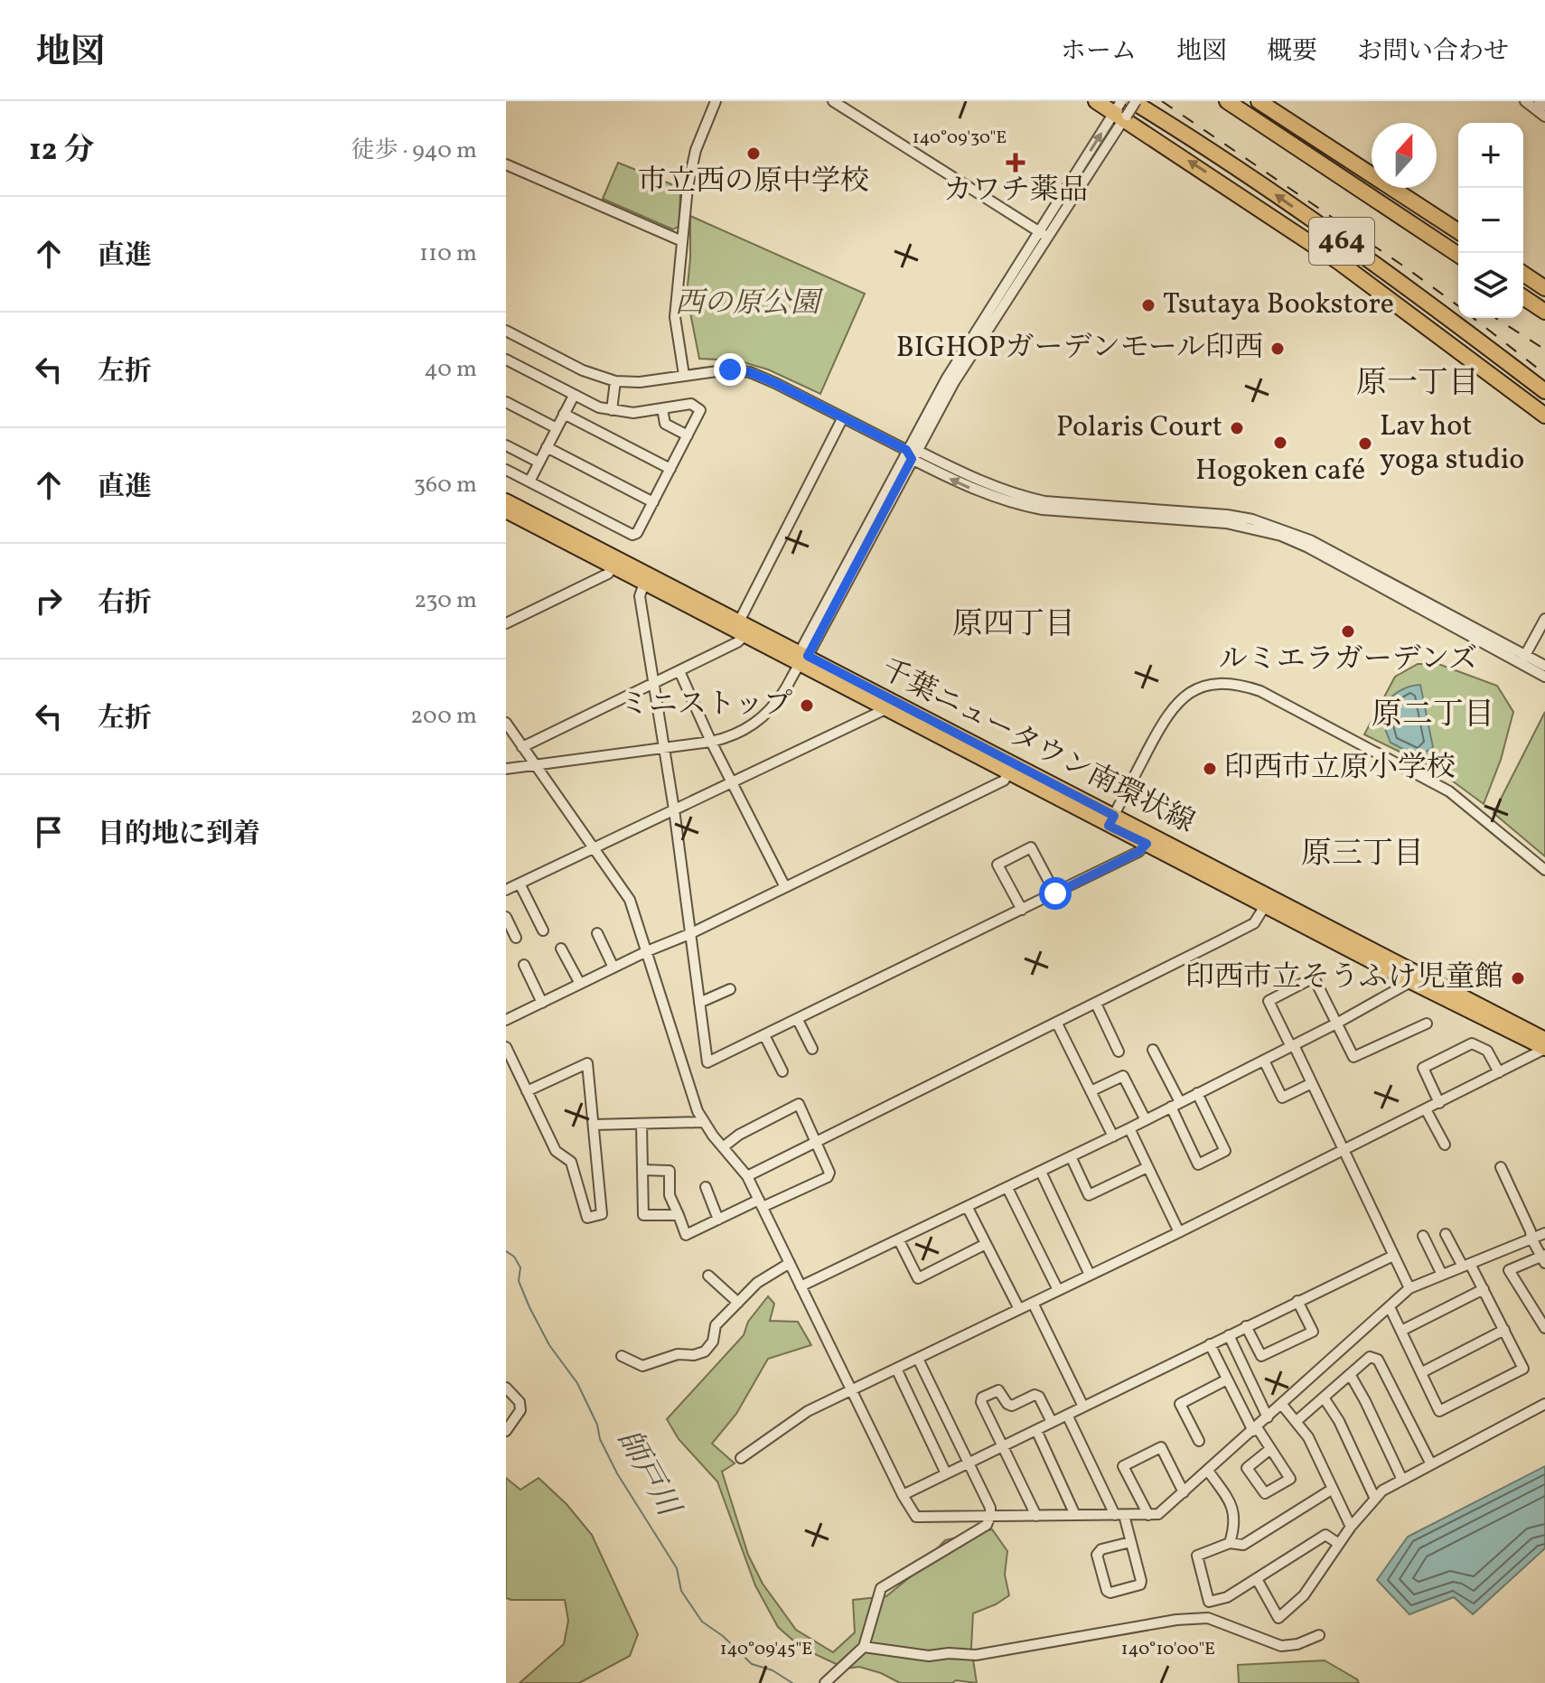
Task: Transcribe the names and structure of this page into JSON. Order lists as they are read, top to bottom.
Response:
{
  "streets": {
    "highway": ["464"],
    "main road": ["千葉ニュータウン南環状線"]
  },
  "districts": [
    "原一丁目",
    "原四丁目",
    "原二丁目",
    "原三丁目"
  ],
  "water": ["師戸川"],
  "parks": ["西の原公園"],
  "places": {
    "other": [
      "市立西の原中学校",
      "Tsutaya Bookstore",
      "BIGHOPガーデンモール印西",
      "Polaris Court",
      "Hogoken café",
      "Lav hot yoga studio",
      "ルミエラガーデンズ",
      "ミニストップ",
      "印西市立原小学校",
      "印西市立そうふけ児童館"
    ],
    "health": ["カワチ薬品"]
  },
  "north": "top",
  "page": {
    "header": "地図",
    "nav": [
      "ホーム",
      "地図",
      "概要",
      "お問い合わせ"
    ],
    "heading": ["12 分", "徒歩 · 940 m"],
    "map_buttons": ["+", "−"],
    "list": [
      ["直進", "110 m"],
      ["左折", "40 m"],
      ["直進", "360 m"],
      ["右折", "230 m"],
      ["左折", "200 m"],
      "目的地に到着"
    ]
  },
  "coordinates": ["140°09'30\"E", "140°09'45\"E", "140°10'00\"E"]
}
